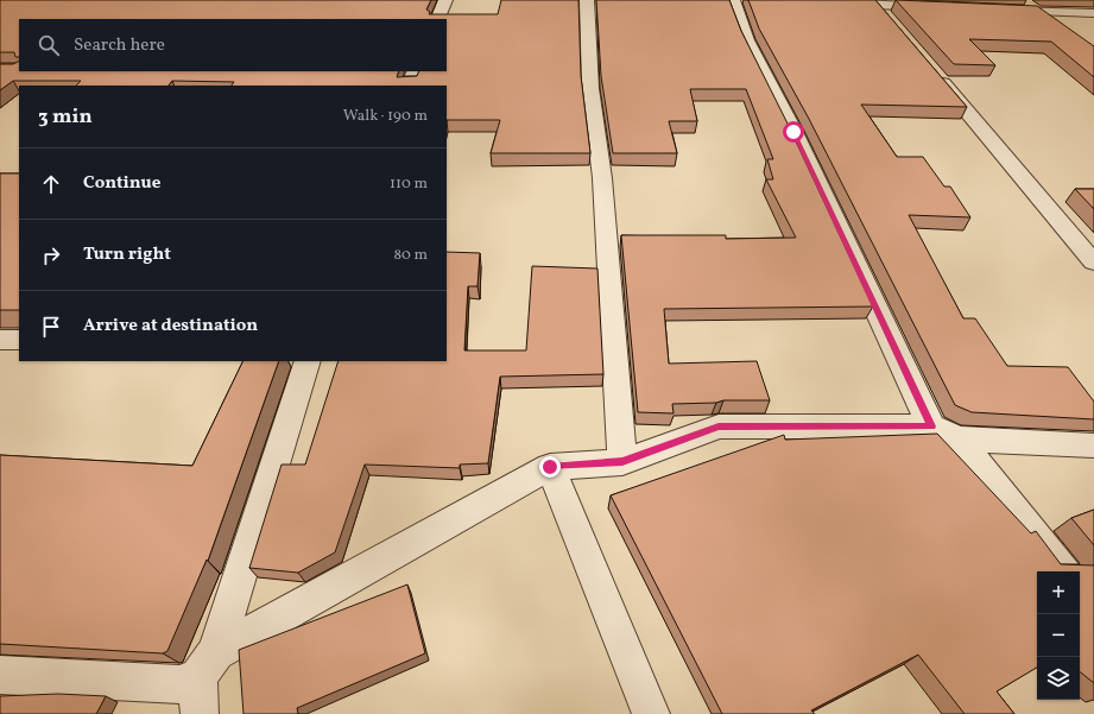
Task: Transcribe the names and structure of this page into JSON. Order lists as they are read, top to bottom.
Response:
{
  "page": {
    "search": "Search here",
    "heading": ["3 min", "Walk · 190 m"],
    "list": [
      ["Continue", "110 m"],
      ["Turn right", "80 m"],
      "Arrive at destination"
    ],
    "map_buttons": ["+", "−"]
  }
}
